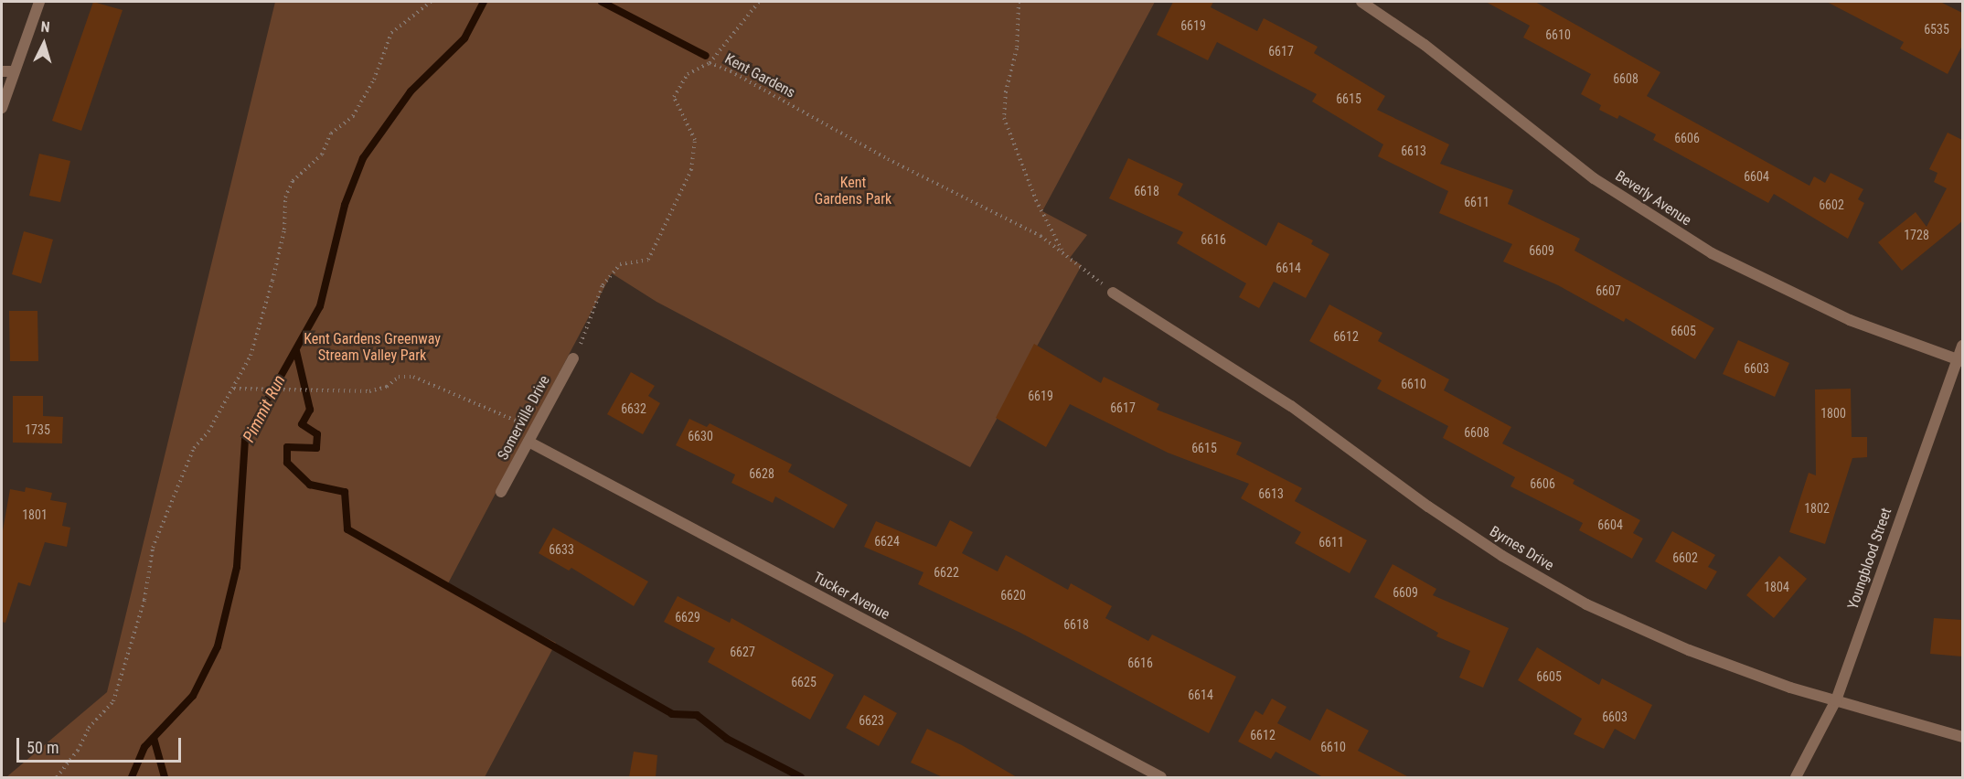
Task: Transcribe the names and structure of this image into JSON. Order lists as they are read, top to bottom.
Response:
{
  "streets": {
    "street": [
      "Beverly Avenue",
      "Somerville Drive",
      "Byrnes Drive",
      "Youngblood Street",
      "Tucker Avenue"
    ],
    "path": ["Kent Gardens"]
  },
  "crossings": [
    ["Kent Gardens", "Somerville Drive"],
    ["Kent Gardens", "Byrnes Drive"],
    ["Beverly Avenue", "Youngblood Street"],
    ["Somerville Drive", "Tucker Avenue"],
    ["Byrnes Drive", "Youngblood Street"]
  ],
  "water": ["Pimmit Run"],
  "parks": ["Kent Gardens Park", "Kent Gardens Greenway Stream Valley Park"],
  "house_numbers": [
    "6619",
    "6535",
    "6610",
    "6617",
    "6608",
    "6615",
    "6606",
    "6613",
    "6604",
    "6618",
    "6611",
    "6602",
    "1728",
    "6616",
    "6609",
    "6614",
    "6607",
    "6605",
    "6612",
    "6603",
    "6610",
    "6619",
    "6617",
    "6632",
    "1800",
    "1735",
    "6608",
    "6630",
    "6615",
    "6628",
    "6606",
    "6613",
    "1802",
    "1801",
    "6604",
    "6624",
    "6611",
    "6633",
    "6602",
    "6622",
    "1804",
    "6609",
    "6620",
    "6629",
    "6618",
    "6627",
    "6616",
    "6605",
    "6625",
    "6614",
    "6603",
    "6623",
    "6612",
    "6610"
  ],
  "scale_bar": "50 m",
  "north": "top"
}
